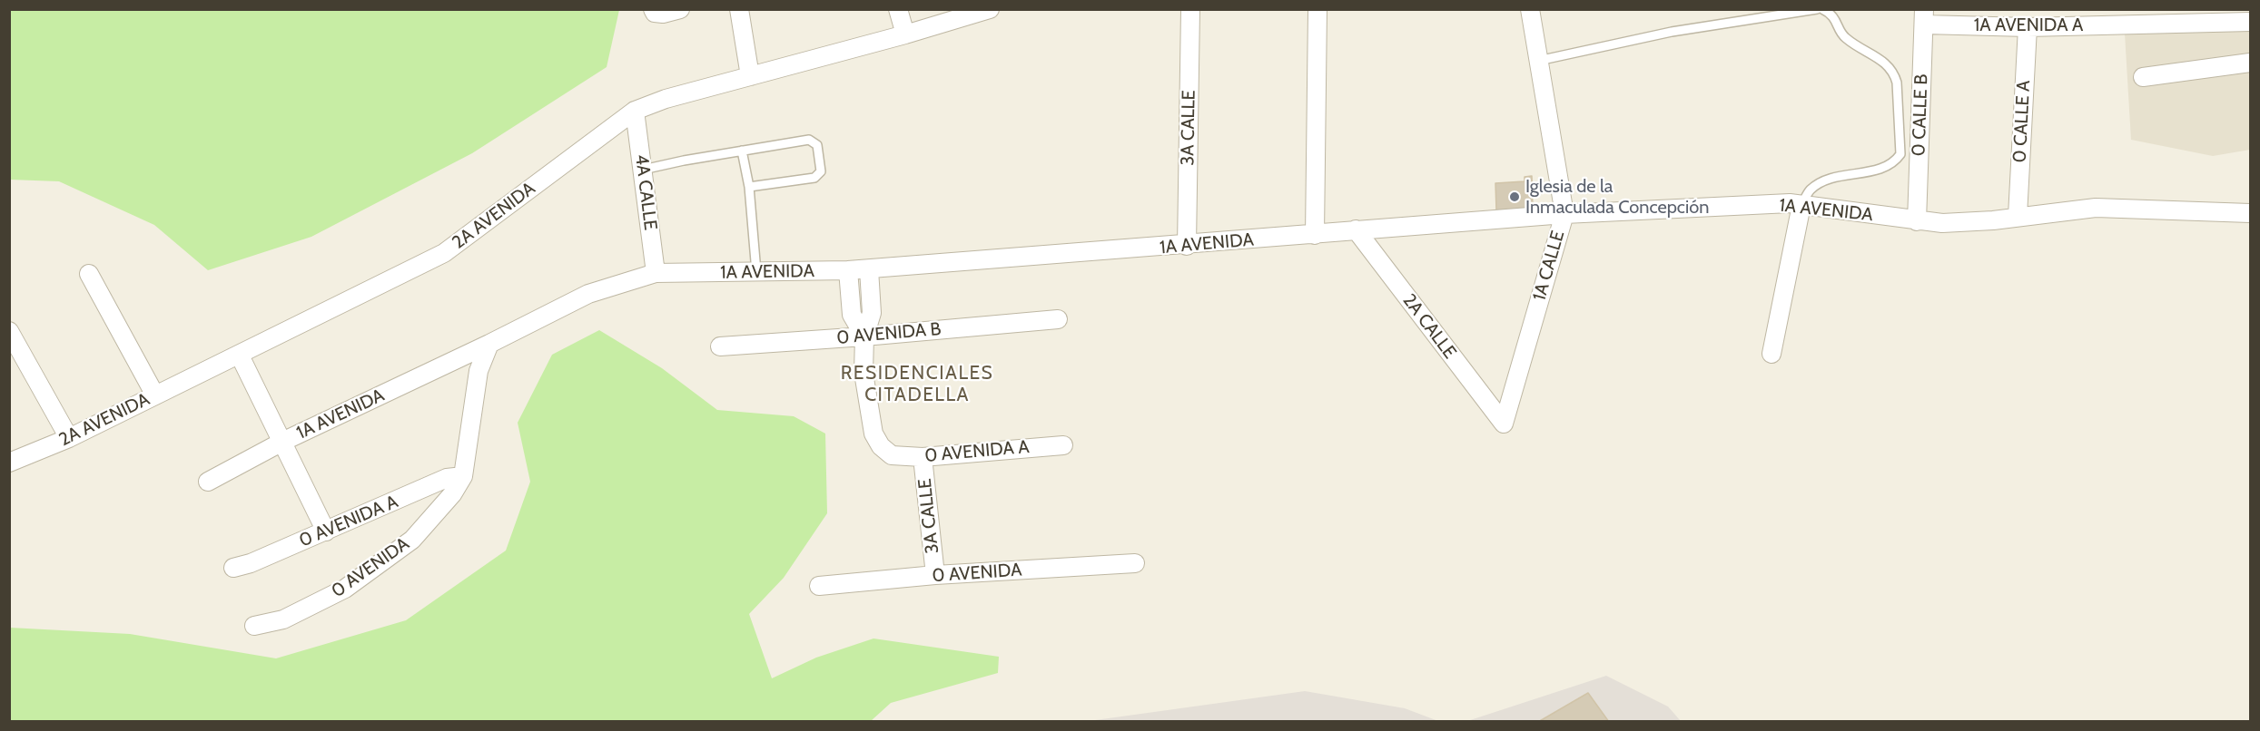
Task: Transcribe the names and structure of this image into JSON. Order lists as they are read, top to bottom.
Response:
{
  "streets": {
    "street": [
      "1A AVENIDA A",
      "0 CALLE B",
      "0 CALLE A",
      "3A CALLE",
      "4A CALLE",
      "1A AVENIDA",
      "2A AVENIDA",
      "1A CALLE",
      "2A CALLE",
      "0 AVENIDA B",
      "0 AVENIDA A",
      "0 AVENIDA"
    ]
  },
  "crossings": [
    ["1A AVENIDA A", "0 CALLE B"],
    ["1A AVENIDA A", "0 CALLE A"],
    ["0 CALLE B", "1A AVENIDA"],
    ["0 CALLE A", "1A AVENIDA"],
    ["3A CALLE", "1A AVENIDA"],
    ["3A CALLE", "0 AVENIDA A"],
    ["3A CALLE", "0 AVENIDA"],
    ["4A CALLE", "1A AVENIDA"],
    ["4A CALLE", "2A AVENIDA"],
    ["1A AVENIDA", "1A CALLE"],
    ["1A AVENIDA", "2A CALLE"],
    ["1A CALLE", "2A CALLE"],
    ["0 AVENIDA B", "0 AVENIDA A"],
    ["0 AVENIDA A", "0 AVENIDA"]
  ],
  "districts": ["RESIDENCIALES CITADELLA"],
  "places": ["Iglesia de la Inmaculada Concepción"]
}
